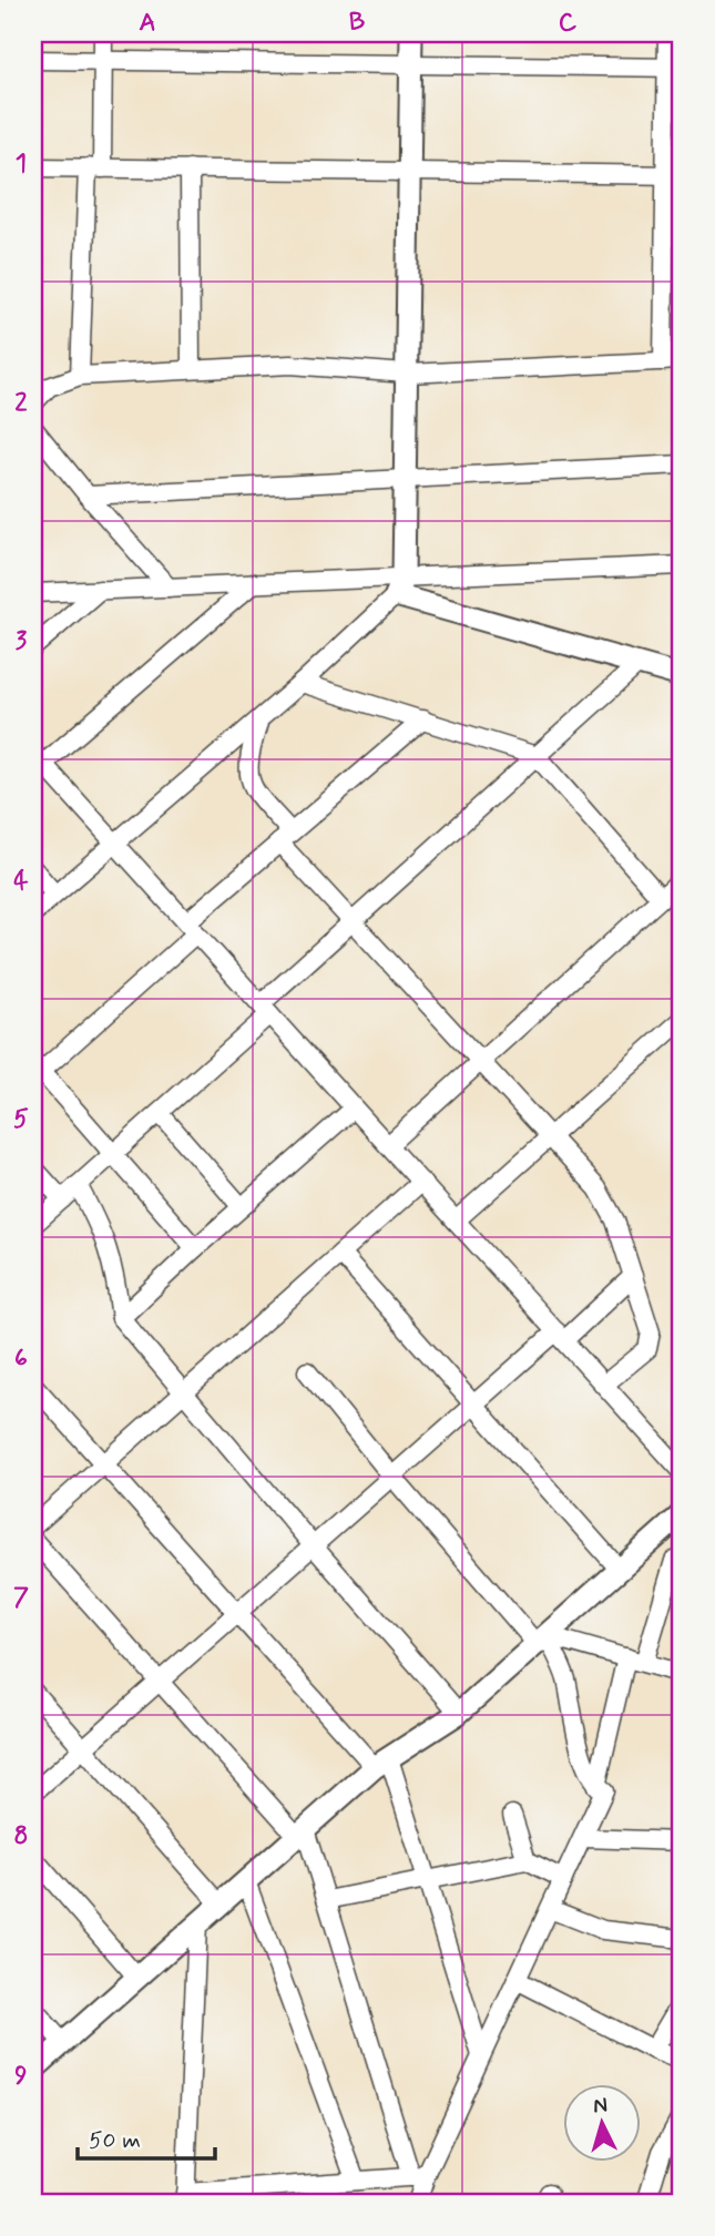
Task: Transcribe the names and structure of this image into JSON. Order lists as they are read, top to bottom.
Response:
{
  "scale_bar": "50 m",
  "north": "top",
  "grid": {
    "columns": ["A", "B", "C"],
    "rows": [
      "1",
      "2",
      "3",
      "4",
      "5",
      "6",
      "7",
      "8",
      "9"
    ]
  }
}
